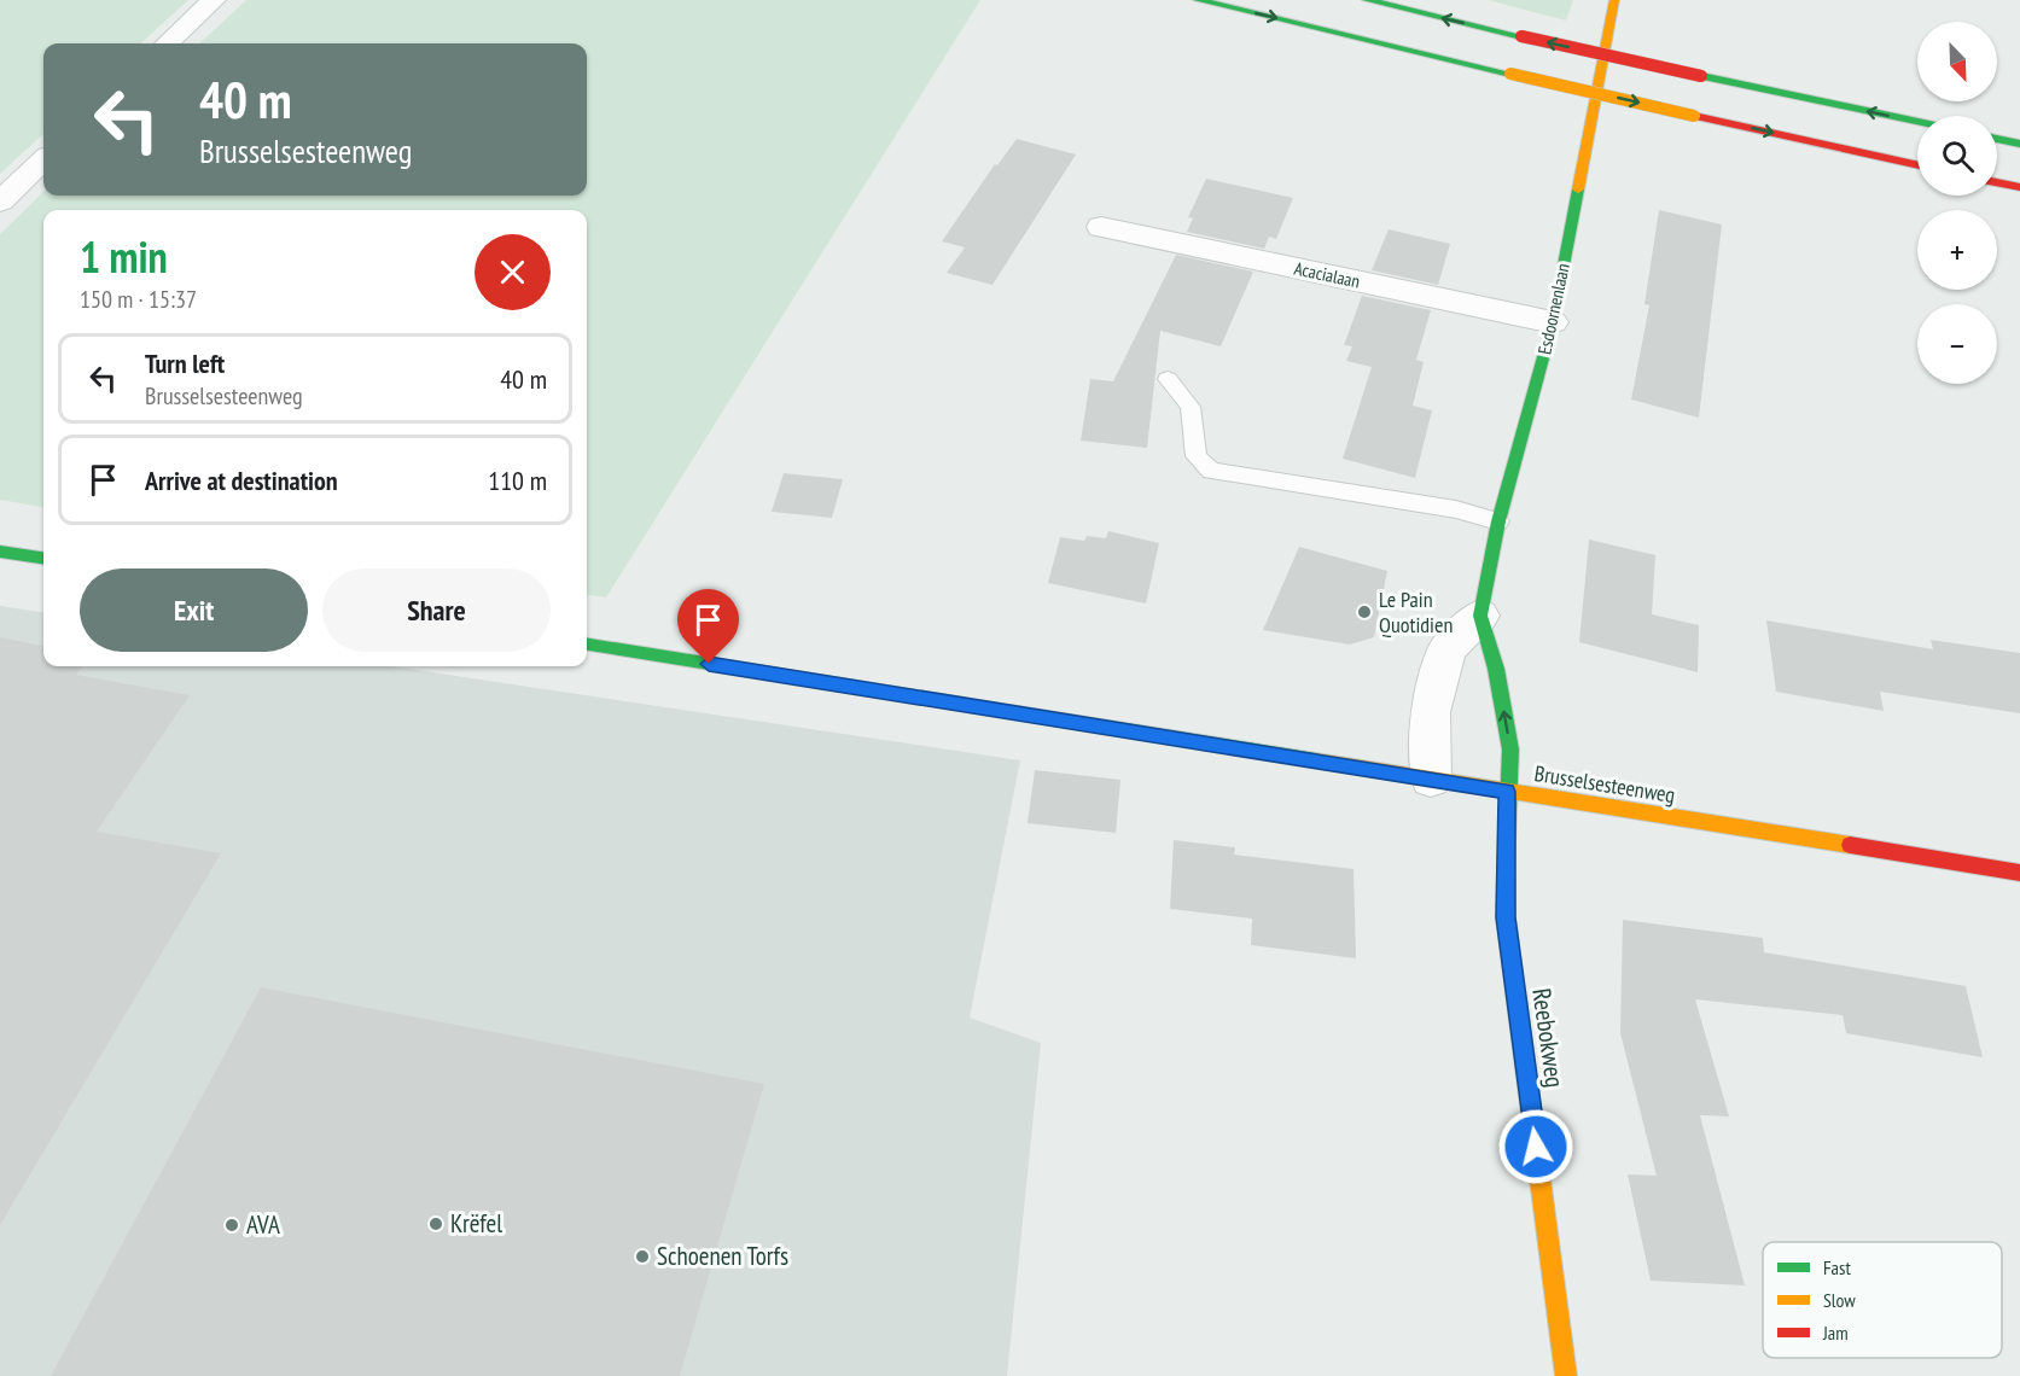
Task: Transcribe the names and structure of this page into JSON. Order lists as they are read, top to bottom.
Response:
{
  "streets": {
    "main road": ["Esdoornenlaan", "Brusselsesteenweg", "Reebokweg"],
    "street": ["Acacialaan"]
  },
  "crossings": [
    ["Acacialaan", "Esdoornenlaan"],
    ["Esdoornenlaan", "Brusselsesteenweg"],
    ["Esdoornenlaan", "Reebokweg"],
    ["Brusselsesteenweg", "Reebokweg"]
  ],
  "places": [
    "Le Pain Quotidien",
    "Krëfel",
    "AVA",
    "Schoenen Torfs"
  ],
  "legend": ["Fast", "Slow", "Jam"],
  "north": "bottom right",
  "page": {
    "map_buttons": ["+", "−"],
    "turn": ["40 m", "Brusselsesteenweg"],
    "heading": ["1 min", "150 m · 15:37"],
    "list": [
      {
        "name": "Turn left",
        "note": "Brusselsesteenweg",
        "value": "40 m"
      },
      {
        "name": "Arrive at destination",
        "value": "110 m"
      }
    ],
    "buttons": ["Exit", "Share"]
  }
}
